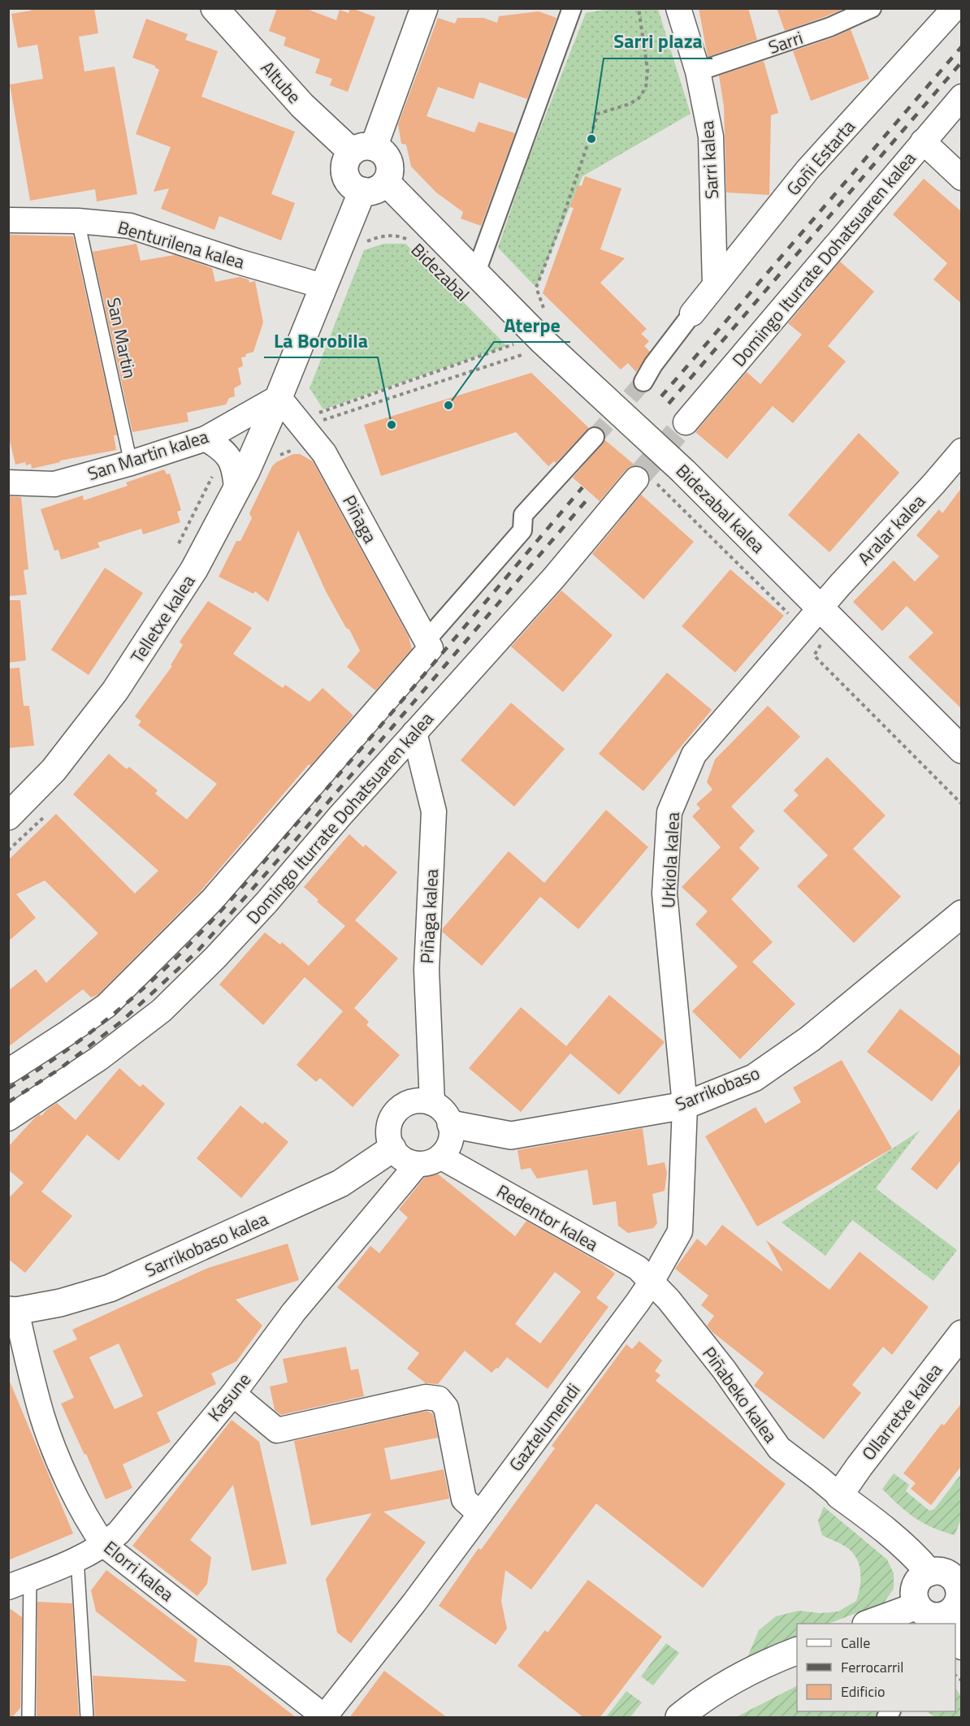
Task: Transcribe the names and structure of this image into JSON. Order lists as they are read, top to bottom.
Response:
{
  "streets": {
    "street": [
      "Sarri",
      "Altube",
      "Goñi Estarta",
      "Sarri kalea",
      "Benturilena kalea",
      "Domingo Iturrate Dohatsuaren kalea",
      "Bidezabal",
      "San Martin kalea",
      "Bidezabal kalea",
      "Piñaga",
      "Aralar kalea",
      "Telletxe kalea",
      "Urkiola kalea",
      "Piñaga kalea",
      "Sarrikobaso",
      "Redentor kalea",
      "Sarrikobaso kalea",
      "Piñabeko kalea",
      "Kasune",
      "Ollarretxe kalea",
      "Gaztelumendi",
      "Elorri kalea"
    ],
    "lane": ["San Martin"]
  },
  "crossings": [
    ["Sarri", "Sarri kalea"],
    ["Altube", "Bidezabal"],
    ["Altube", "Telletxe kalea"],
    ["Goñi Estarta", "Sarri kalea"],
    ["Benturilena kalea", "San Martin"],
    ["Benturilena kalea", "Telletxe kalea"],
    ["Domingo Iturrate Dohatsuaren kalea", "Piñaga kalea"],
    ["Bidezabal", "Bidezabal kalea"],
    ["Bidezabal", "Telletxe kalea"],
    ["San Martin", "San Martin kalea"],
    ["San Martin kalea", "Piñaga"],
    ["San Martin kalea", "Telletxe kalea"],
    ["Bidezabal kalea", "Aralar kalea"],
    ["Bidezabal kalea", "Urkiola kalea"],
    ["Piñaga", "Telletxe kalea"],
    ["Aralar kalea", "Urkiola kalea"],
    ["Urkiola kalea", "Sarrikobaso"],
    ["Urkiola kalea", "Gaztelumendi"],
    ["Piñaga kalea", "Sarrikobaso"],
    ["Piñaga kalea", "Redentor kalea"],
    ["Piñaga kalea", "Sarrikobaso kalea"],
    ["Piñaga kalea", "Kasune"],
    ["Sarrikobaso", "Redentor kalea"],
    ["Sarrikobaso", "Sarrikobaso kalea"],
    ["Sarrikobaso", "Kasune"],
    ["Sarrikobaso", "Gaztelumendi"],
    ["Redentor kalea", "Sarrikobaso kalea"],
    ["Redentor kalea", "Piñabeko kalea"],
    ["Redentor kalea", "Kasune"],
    ["Redentor kalea", "Gaztelumendi"],
    ["Sarrikobaso kalea", "Kasune"],
    ["Sarrikobaso kalea", "Elorri kalea"],
    ["Piñabeko kalea", "Ollarretxe kalea"],
    ["Piñabeko kalea", "Gaztelumendi"],
    ["Kasune", "Elorri kalea"],
    ["Gaztelumendi", "Elorri kalea"]
  ],
  "places": ["Sarri plaza", "Aterpe", "La Borobila"],
  "legend": ["Calle", "Ferrocarril", "Edificio"]
}
